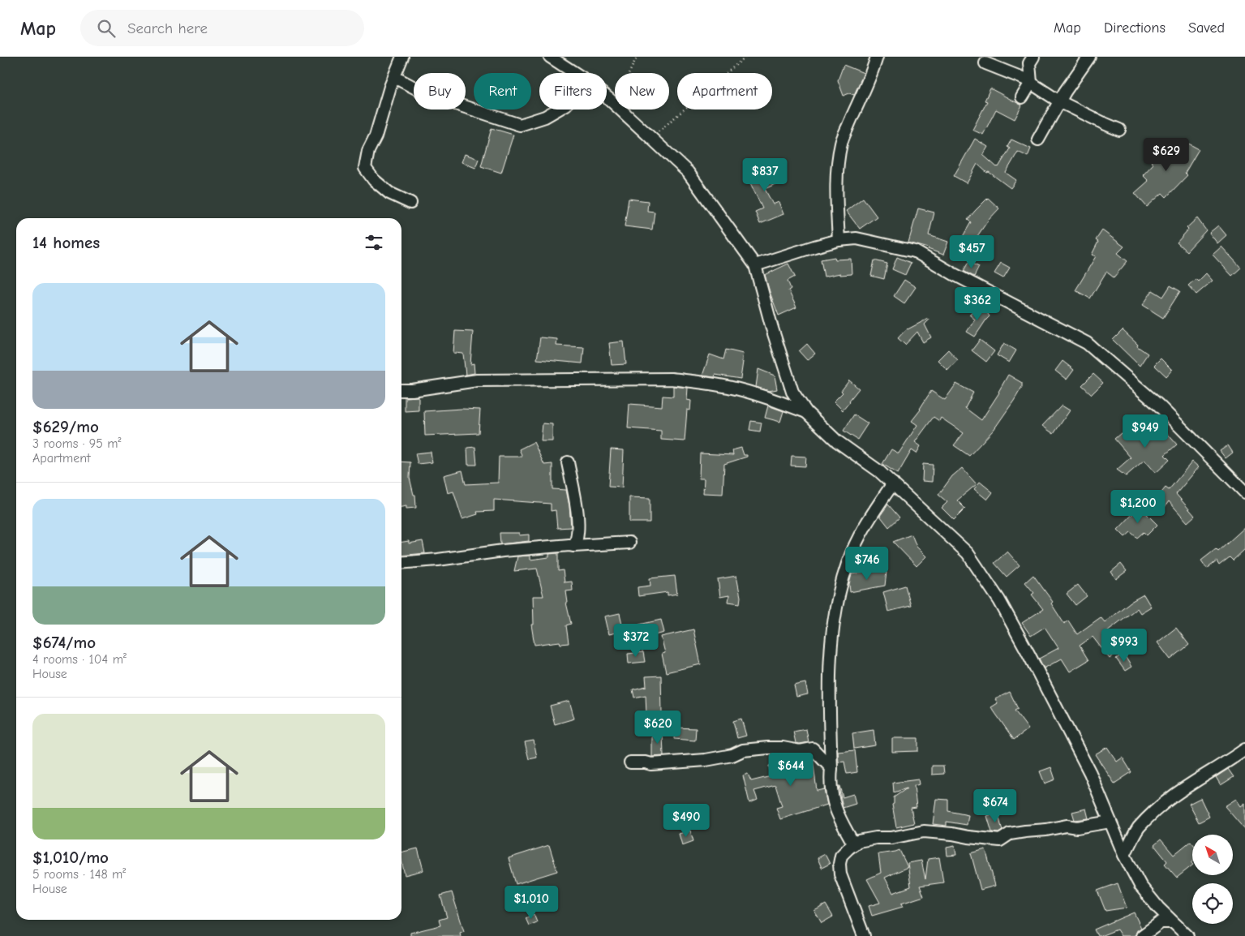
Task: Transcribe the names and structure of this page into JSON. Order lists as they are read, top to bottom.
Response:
{
  "north": "top left",
  "page": {
    "header": "Map",
    "search": "Search here",
    "nav": ["Map", "Directions", "Saved"],
    "chip": [
      "Buy",
      "Rent",
      "Filters",
      "New",
      "Apartment"
    ],
    "price": [
      "$629",
      "$837",
      "$457",
      "$362",
      "$949",
      "$1,200",
      "$746",
      "$372",
      "$993",
      "$620",
      "$644",
      "$674",
      "$490",
      "$1,010"
    ],
    "heading": "14 homes",
    "list": [
      {
        "name": "$629/mo",
        "note": "3 rooms · 95 m² · Apartment"
      },
      {
        "name": "$674/mo",
        "note": "4 rooms · 104 m² · House"
      },
      {
        "name": "$1,010/mo",
        "note": "5 rooms · 148 m² · House"
      }
    ]
  }
}
